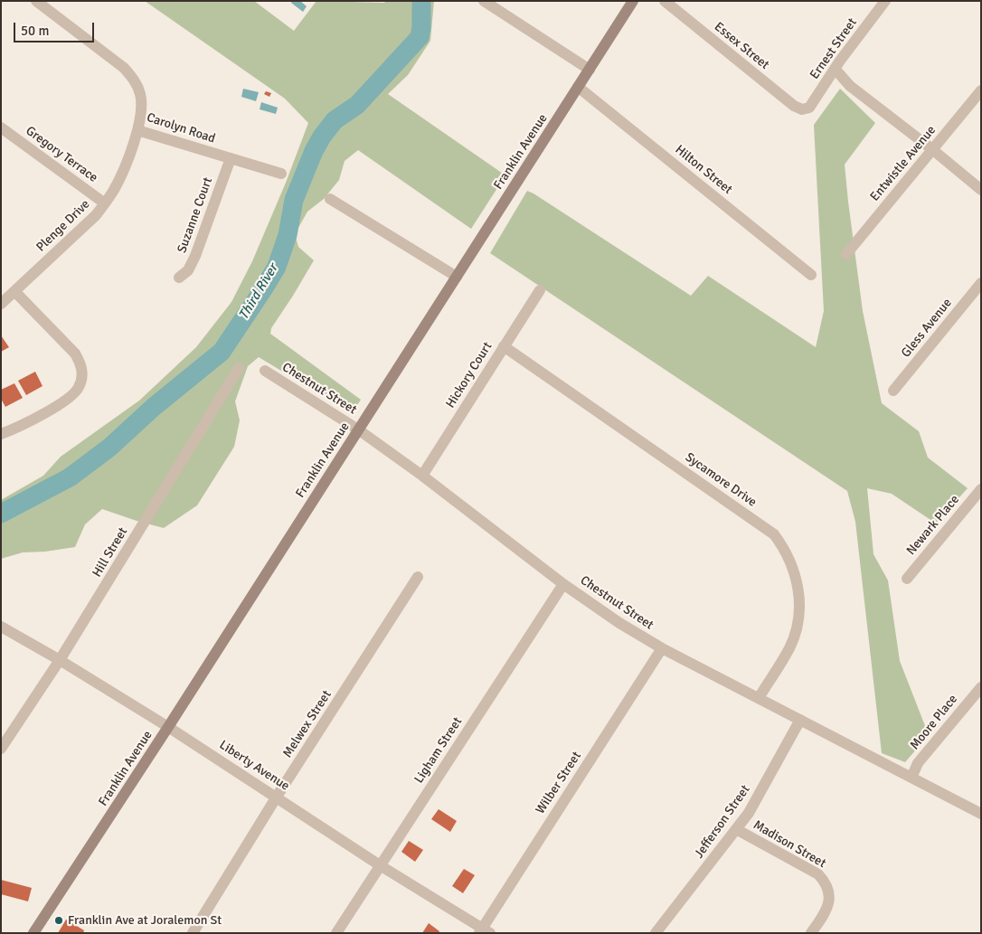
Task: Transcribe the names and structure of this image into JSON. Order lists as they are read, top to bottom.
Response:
{
  "streets": {
    "main road": ["Franklin Avenue"],
    "street": [
      "Essex Street",
      "Ernest Street",
      "Carolyn Road",
      "Gregory Terrace",
      "Entwistle Avenue",
      "Hilton Street",
      "Suzanne Court",
      "Plenge Drive",
      "Gless Avenue",
      "Hickory Court",
      "Chestnut Street",
      "Sycamore Drive",
      "Newark Place",
      "Hill Street",
      "Moore Place",
      "Melwex Street",
      "Ligham Street",
      "Liberty Avenue",
      "Wilber Street",
      "Jefferson Street",
      "Madison Street"
    ]
  },
  "crossings": [
    ["Essex Street", "Ernest Street"],
    ["Carolyn Road", "Suzanne Court"],
    ["Carolyn Road", "Plenge Drive"],
    ["Franklin Avenue", "Hilton Street"],
    ["Franklin Avenue", "Chestnut Street"],
    ["Franklin Avenue", "Liberty Avenue"],
    ["Gregory Terrace", "Plenge Drive"],
    ["Hickory Court", "Chestnut Street"],
    ["Hickory Court", "Sycamore Drive"],
    ["Chestnut Street", "Sycamore Drive"],
    ["Chestnut Street", "Moore Place"],
    ["Chestnut Street", "Ligham Street"],
    ["Chestnut Street", "Wilber Street"],
    ["Chestnut Street", "Jefferson Street"],
    ["Hill Street", "Liberty Avenue"],
    ["Melwex Street", "Liberty Avenue"],
    ["Ligham Street", "Liberty Avenue"],
    ["Liberty Avenue", "Wilber Street"],
    ["Jefferson Street", "Madison Street"]
  ],
  "water": ["Third River"],
  "places": ["Franklin Ave at Joralemon St"],
  "scale_bar": "50 m"
}
